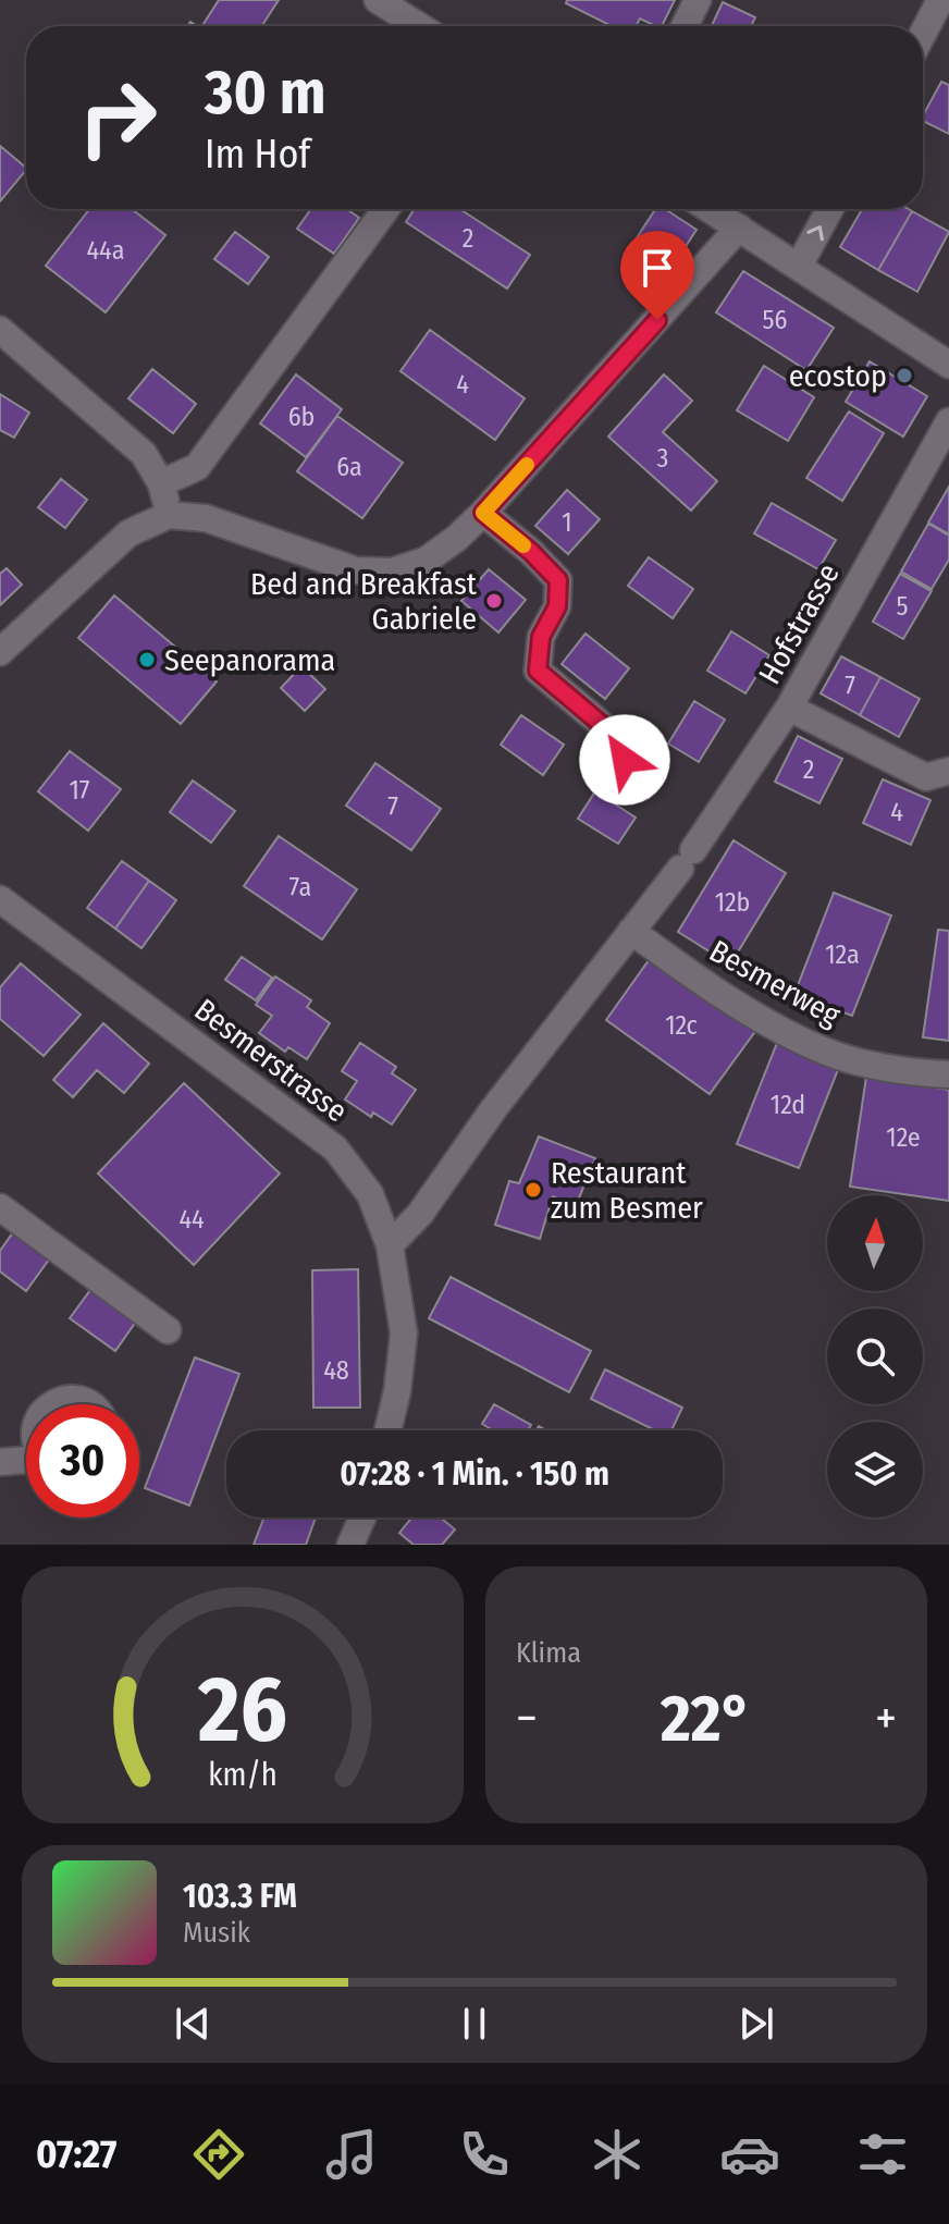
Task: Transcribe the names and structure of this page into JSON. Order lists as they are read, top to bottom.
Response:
{
  "streets": {
    "street": ["Hofstrasse", "Besmerweg", "Besmerstrasse"]
  },
  "crossings": [
    ["Hofstrasse", "Besmerweg"],
    ["Hofstrasse", "Besmerstrasse"]
  ],
  "places": [
    "ecostop",
    "Bed and Breakfast Gabriele",
    "Seepanorama",
    "Restaurant zum Besmer"
  ],
  "house_numbers": [
    "2",
    "44a",
    "56",
    "4",
    "6b",
    "3",
    "6a",
    "1",
    "5",
    "7",
    "2",
    "17",
    "7",
    "4",
    "7a",
    "12b",
    "12a",
    "12c",
    "12d",
    "12e",
    "44",
    "48"
  ],
  "north": "top",
  "page": {
    "turn": ["30 m", "Im Hof"],
    "limit": "30",
    "trip": "07:28 · 1 Min. · 150 m",
    "tile": "Klima",
    "heat": ["−", "22°", "+"],
    "song": ["103.3 FM", "Musik"],
    "tabs": "07:27",
    "gauge": ["26", "km/h"]
  }
}
